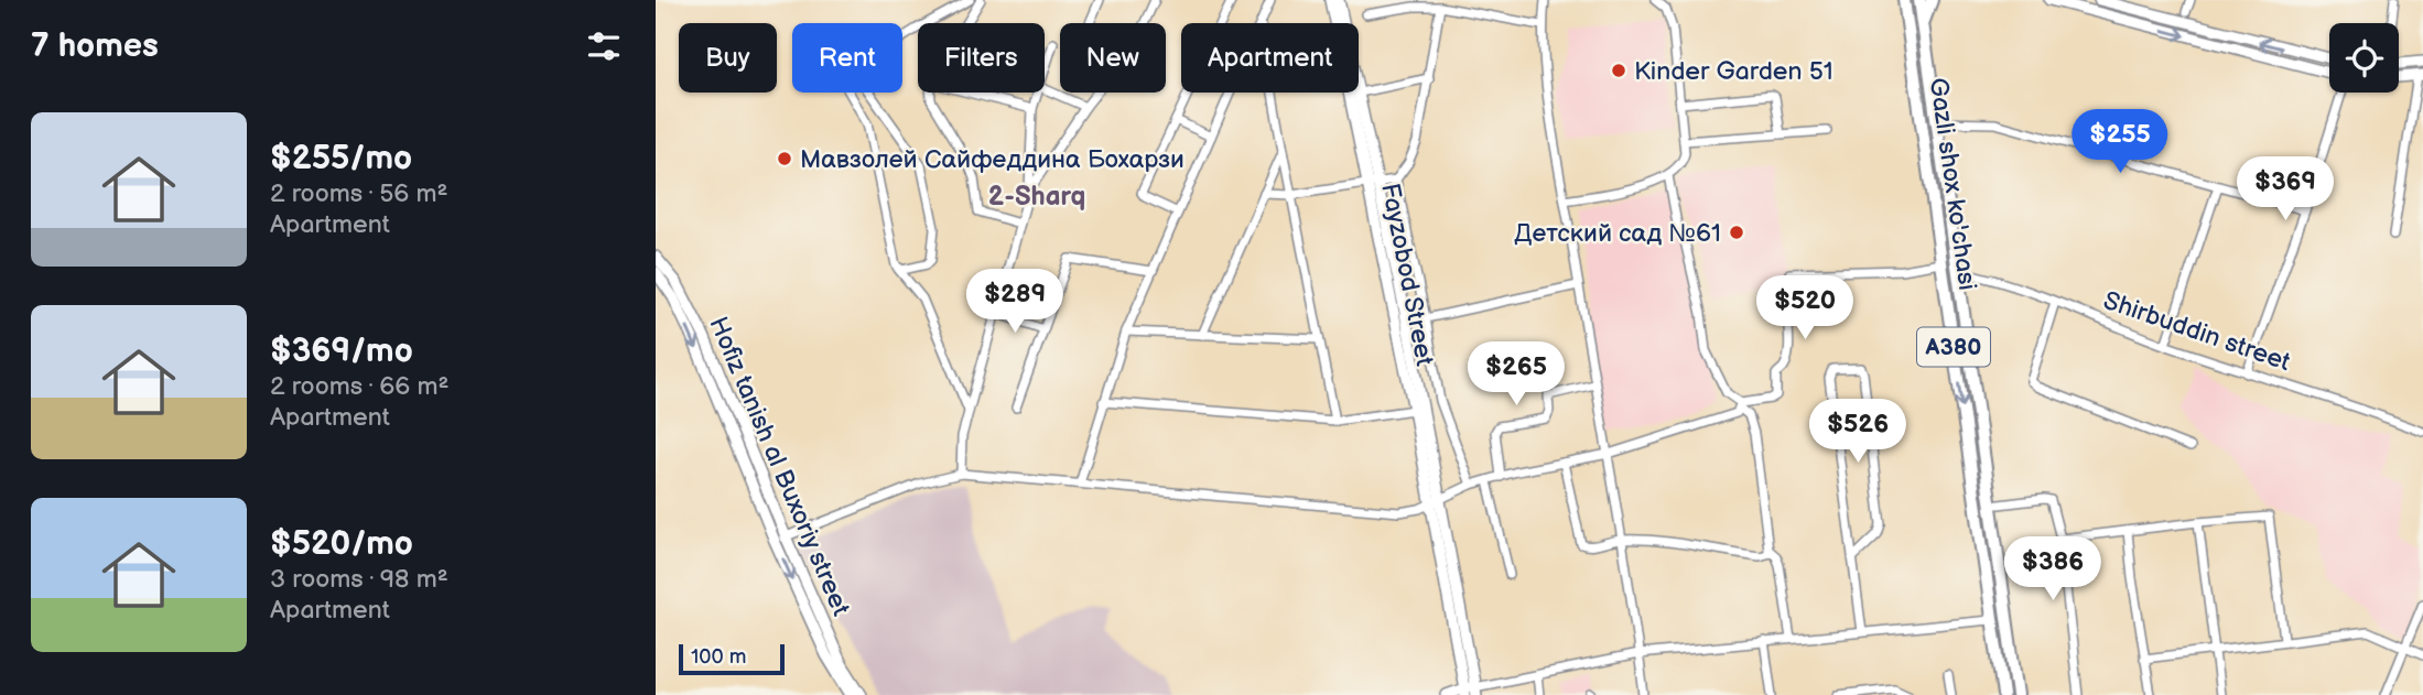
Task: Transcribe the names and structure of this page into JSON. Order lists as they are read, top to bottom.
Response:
{
  "streets": {
    "highway": ["Gazli shox ko'chasi", "A380"],
    "main road": ["Fayzobod Street", "Hofiz tanish al Buxoriy street"],
    "street": ["Shirbuddin street"]
  },
  "crossings": [
    ["Gazli shox ko'chasi", "Shirbuddin street"]
  ],
  "districts": ["2-Sharq"],
  "places": ["Kinder Garden 51", "Мавзолей Сайфеддина Бохарзи", "Детский сад №61"],
  "scale_bar": "100 m",
  "page": {
    "heading": "7 homes",
    "chip": [
      "Buy",
      "Rent",
      "Filters",
      "New",
      "Apartment"
    ],
    "list": [
      {
        "name": "$255/mo",
        "note": "2 rooms · 56 m² · Apartment"
      },
      {
        "name": "$369/mo",
        "note": "2 rooms · 66 m² · Apartment"
      },
      {
        "name": "$520/mo",
        "note": "3 rooms · 98 m² · Apartment"
      }
    ],
    "price": [
      "$255",
      "$369",
      "$289",
      "$520",
      "$265",
      "$526",
      "$386"
    ],
    "scale": "100 m"
  }
}
